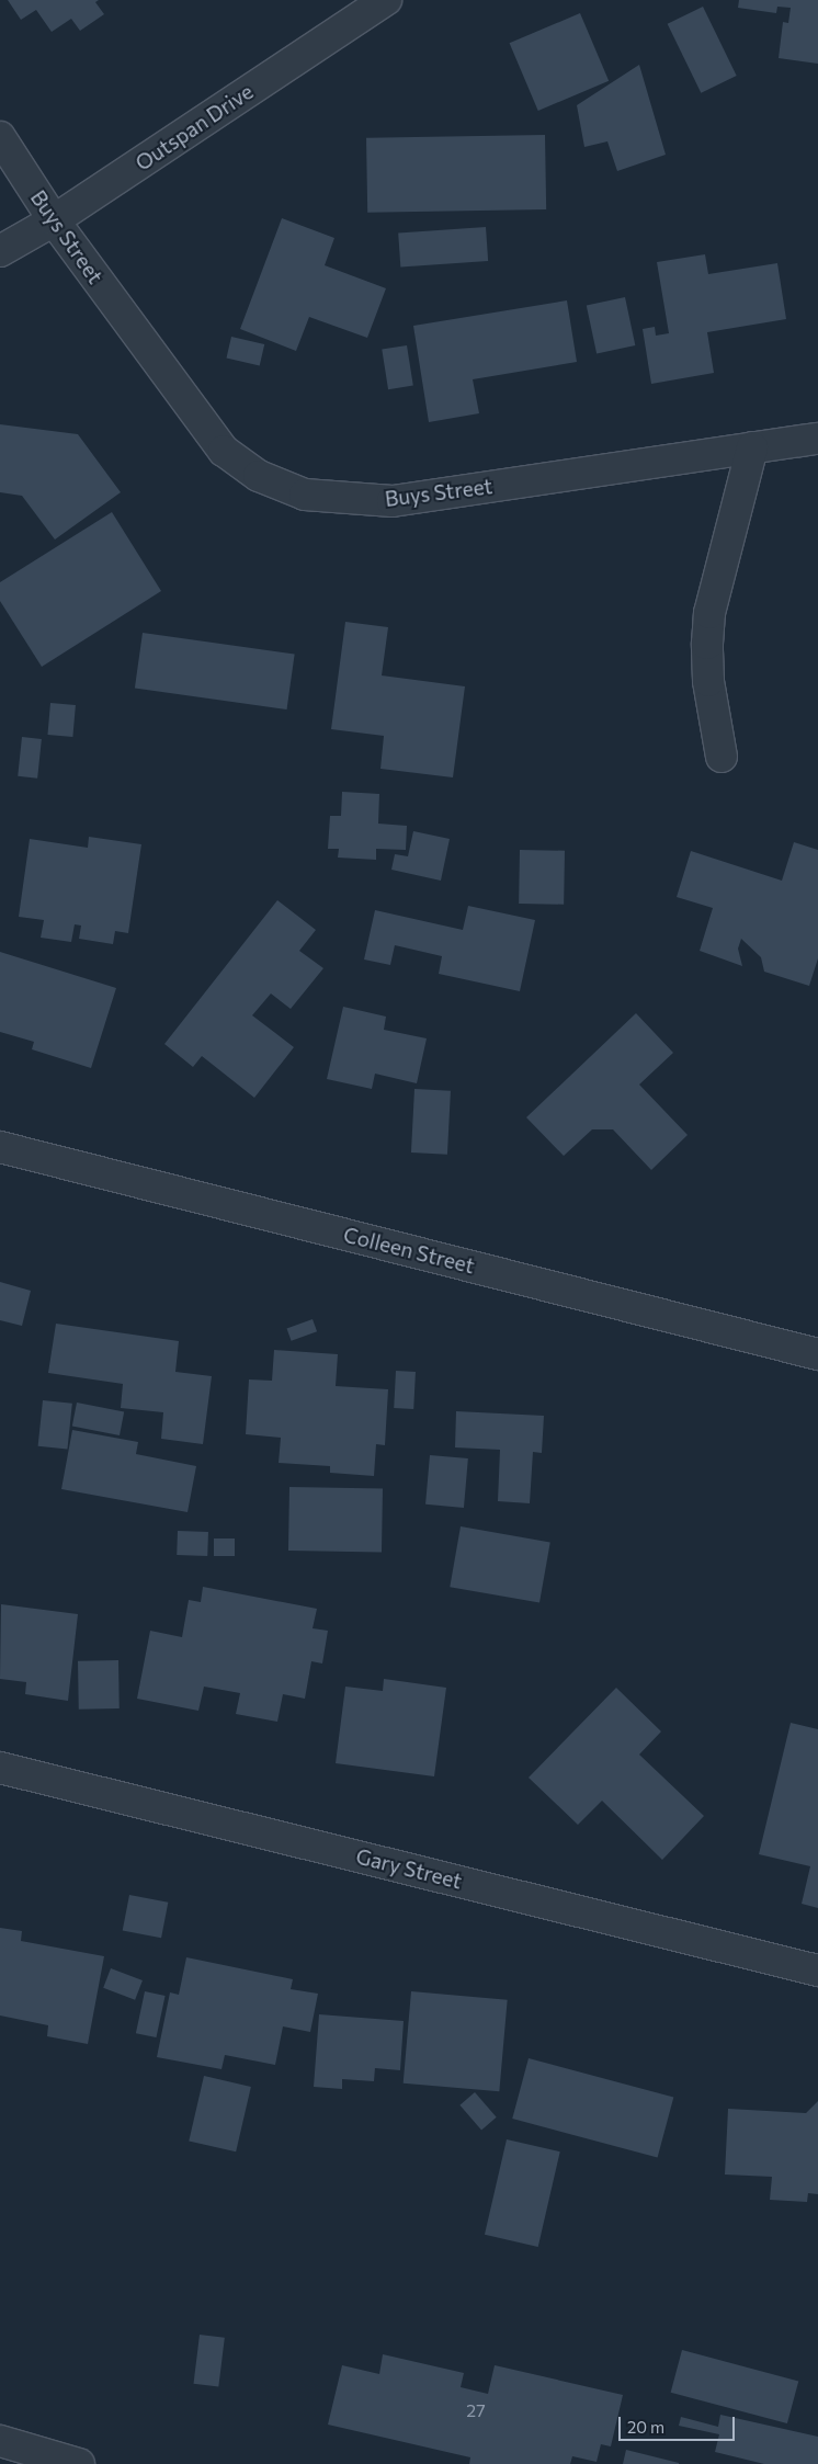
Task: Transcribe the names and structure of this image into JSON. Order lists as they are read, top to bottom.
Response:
{
  "streets": {
    "street": [
      "Outspan Drive",
      "Buys Street",
      "Colleen Street",
      "Gary Street"
    ]
  },
  "crossings": [
    ["Outspan Drive", "Buys Street"]
  ],
  "house_numbers": ["27"],
  "scale_bar": "20 m"
}
